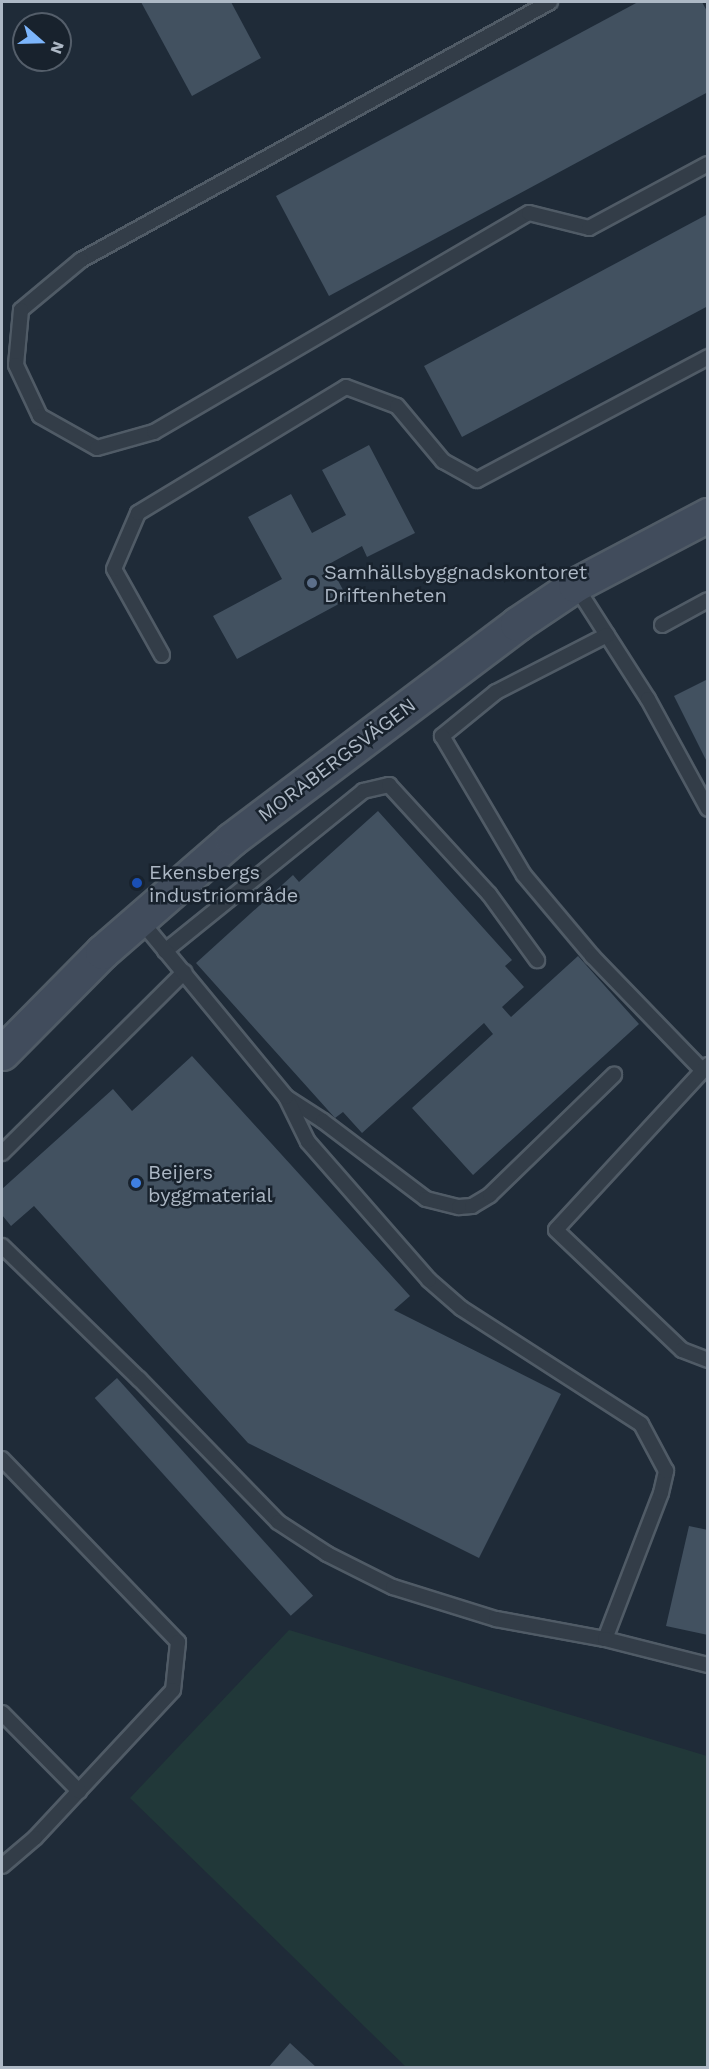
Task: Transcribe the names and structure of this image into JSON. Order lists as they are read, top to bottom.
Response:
{
  "streets": {
    "street": ["MORABERGSVÄGEN"]
  },
  "places": ["Samhällsbyggnadskontoret Driftenheten", "Ekensbergs industriområde", "Beijers byggmaterial"],
  "north": "right"
}
